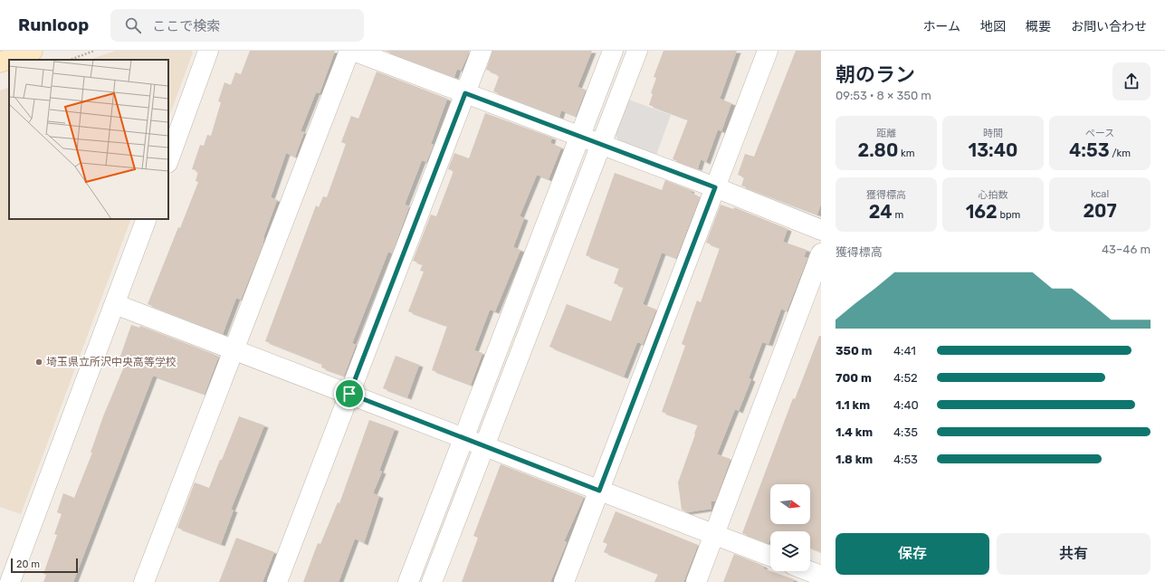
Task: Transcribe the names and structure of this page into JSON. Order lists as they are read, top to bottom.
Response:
{
  "places": ["埼玉県立所沢中央高等学校"],
  "scale_bar": "20 m",
  "north": "right",
  "page": {
    "header": "Runloop",
    "search": "ここで検索",
    "nav": [
      "ホーム",
      "地図",
      "概要",
      "お問い合わせ"
    ],
    "heading": ["朝のラン", "09:53 · 8 × 350 m"],
    "stats": [
      ["距離", "2.80 km"],
      ["時間", "13:40"],
      ["ペース", "4:53 /km"],
      ["獲得標高", "24 m"],
      ["心拍数", "162 bpm"],
      ["kcal", "207"]
    ],
    "chart": ["獲得標高", "43–46 m"],
    "list": [
      {
        "name": "350 m",
        "note": "4:41"
      },
      {
        "name": "700 m",
        "note": "4:52"
      },
      {
        "name": "1.1 km",
        "note": "4:40"
      },
      {
        "name": "1.4 km",
        "note": "4:35"
      },
      {
        "name": "1.8 km",
        "note": "4:53"
      }
    ],
    "buttons": ["保存", "共有"],
    "scale": "20 m"
  }
}
